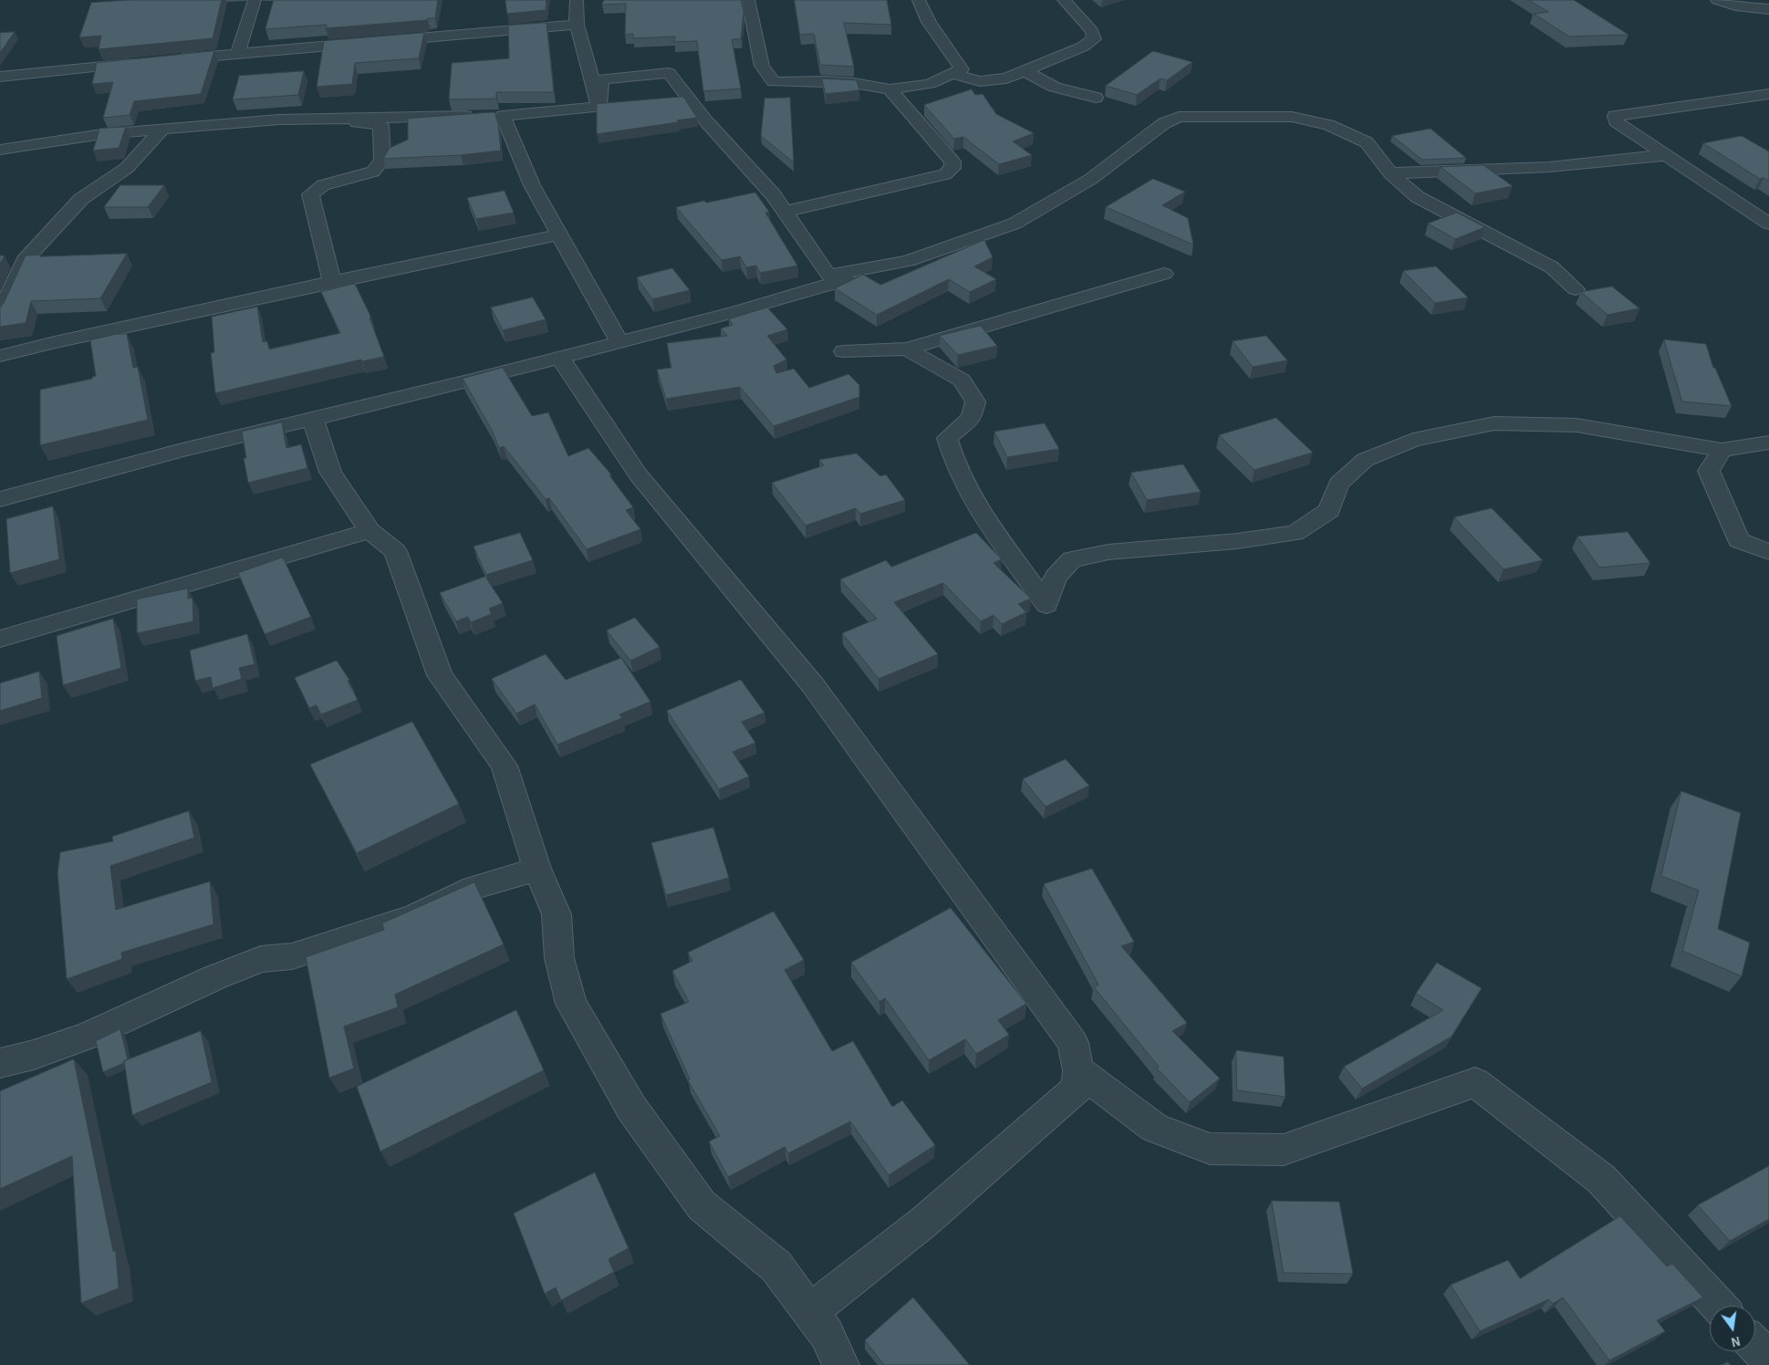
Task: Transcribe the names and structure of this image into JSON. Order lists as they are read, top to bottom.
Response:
{
  "north": "bottom"
}
